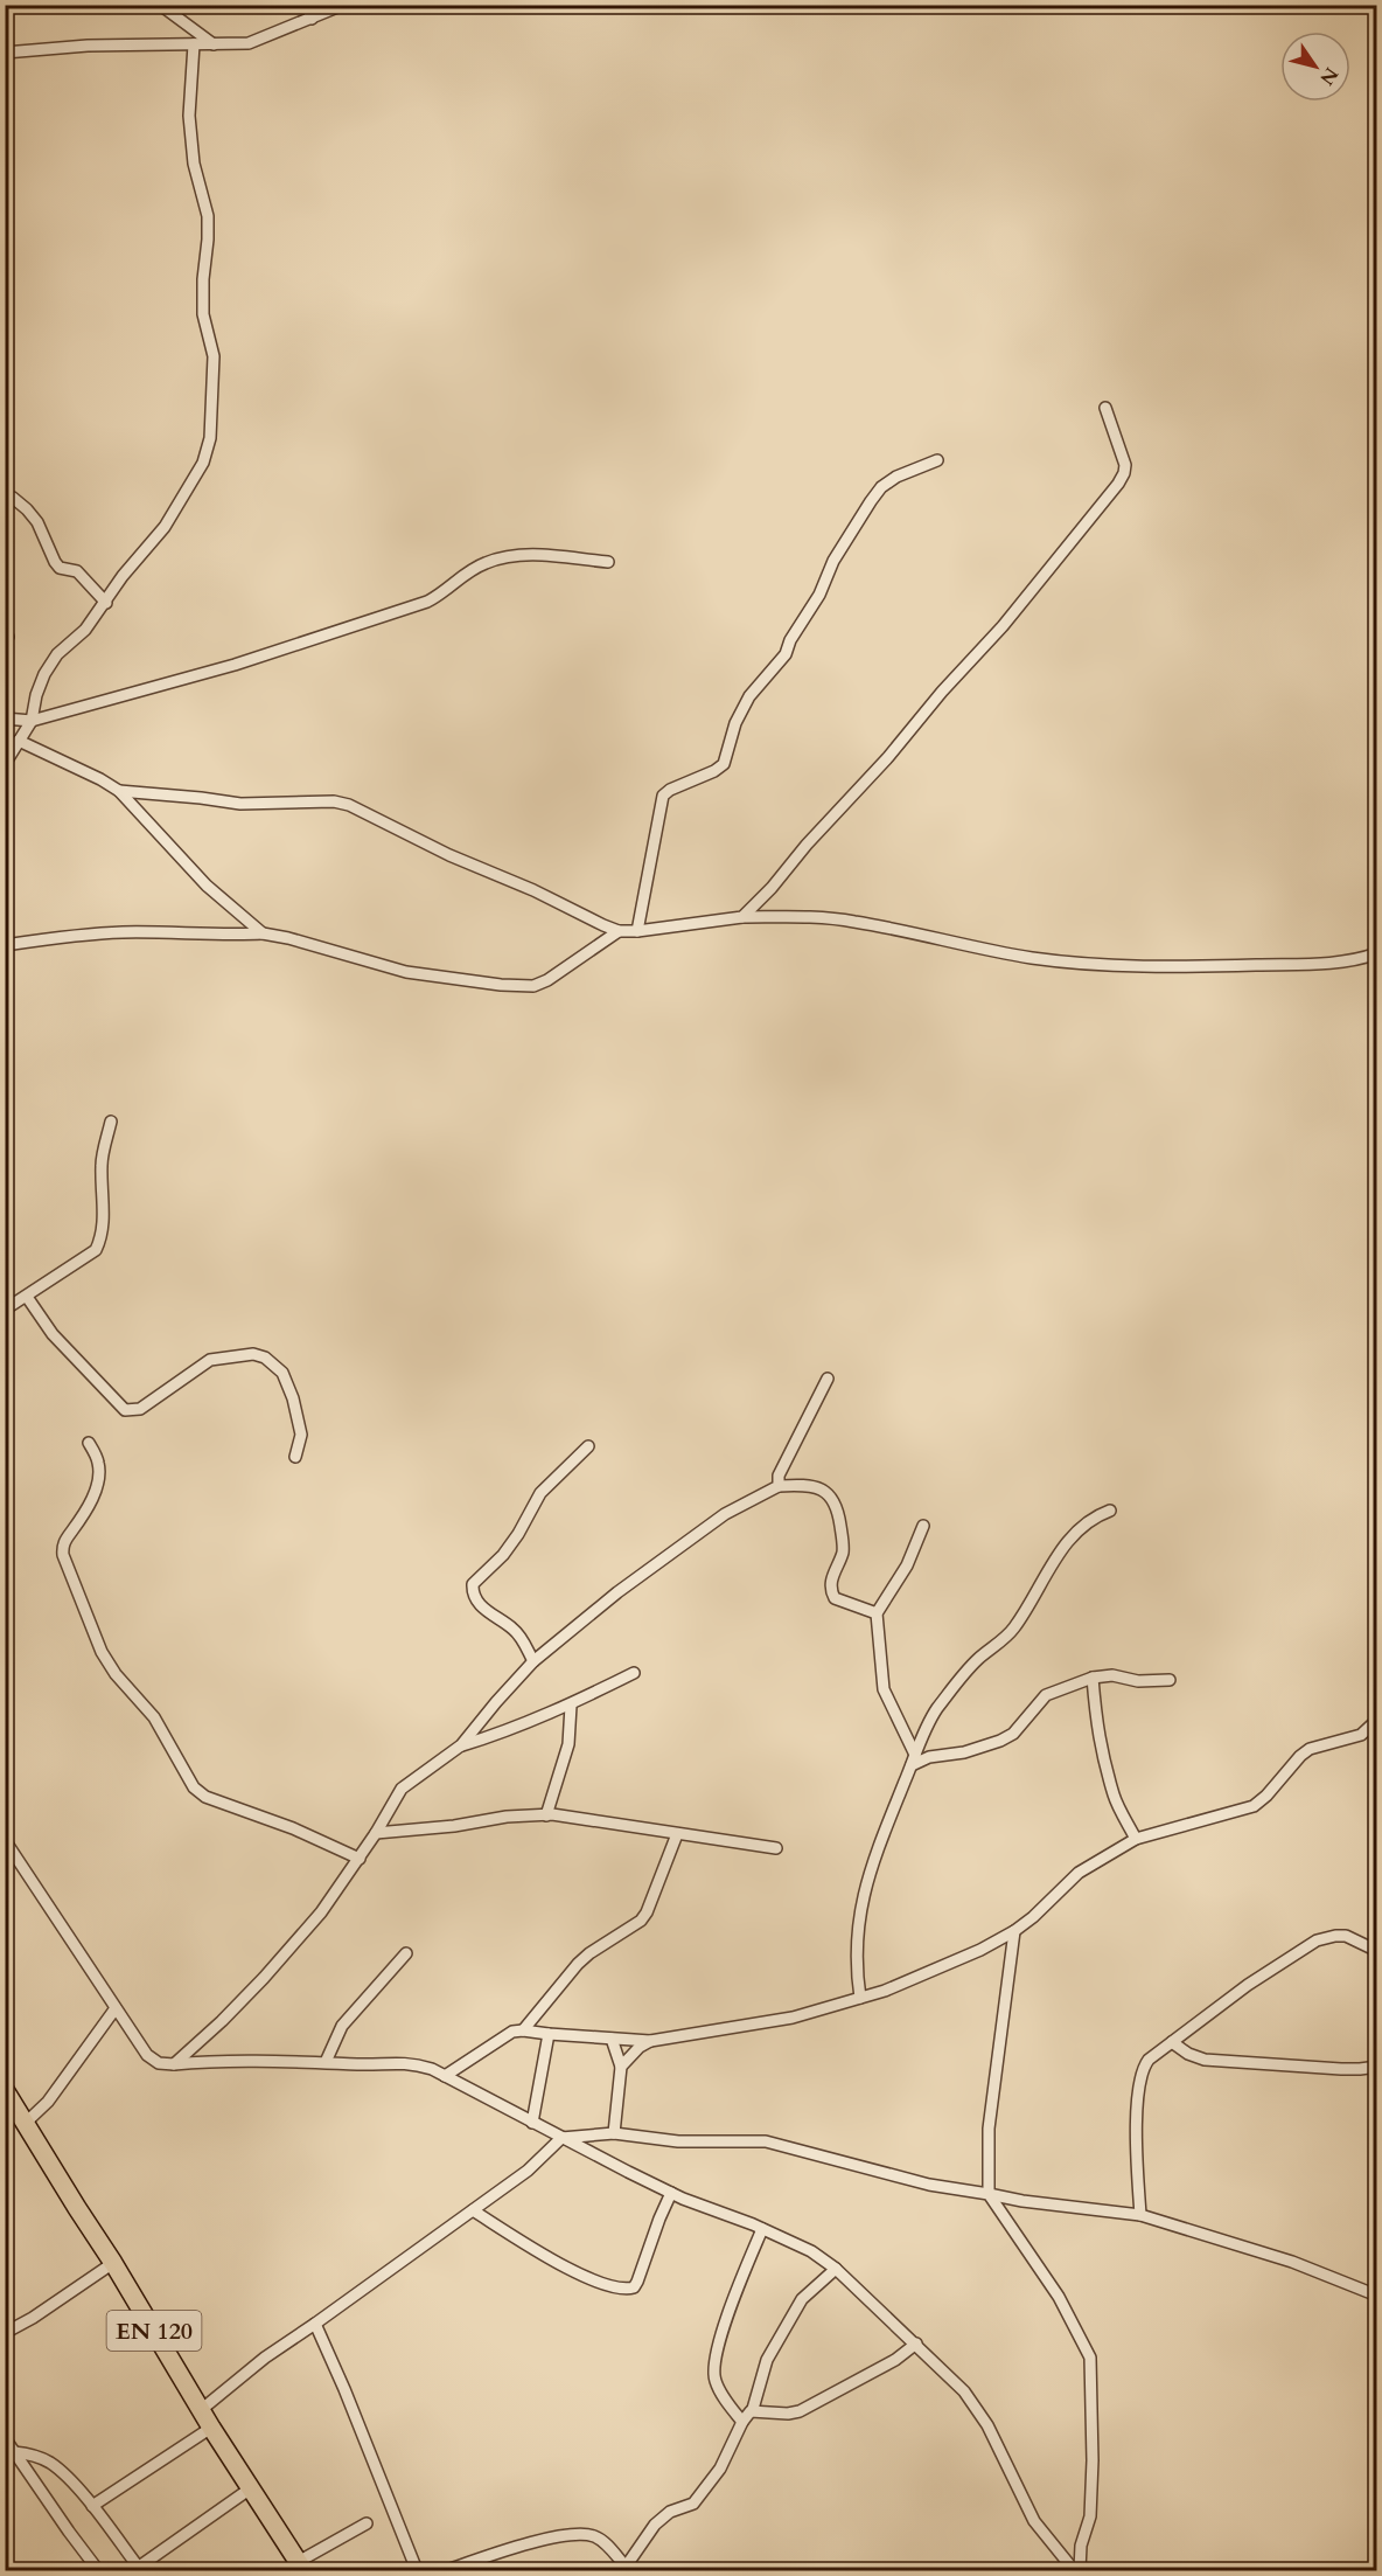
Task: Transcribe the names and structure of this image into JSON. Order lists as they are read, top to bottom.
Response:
{
  "streets": {
    "main road": ["EN 120"]
  },
  "north": "bottom right"
}
